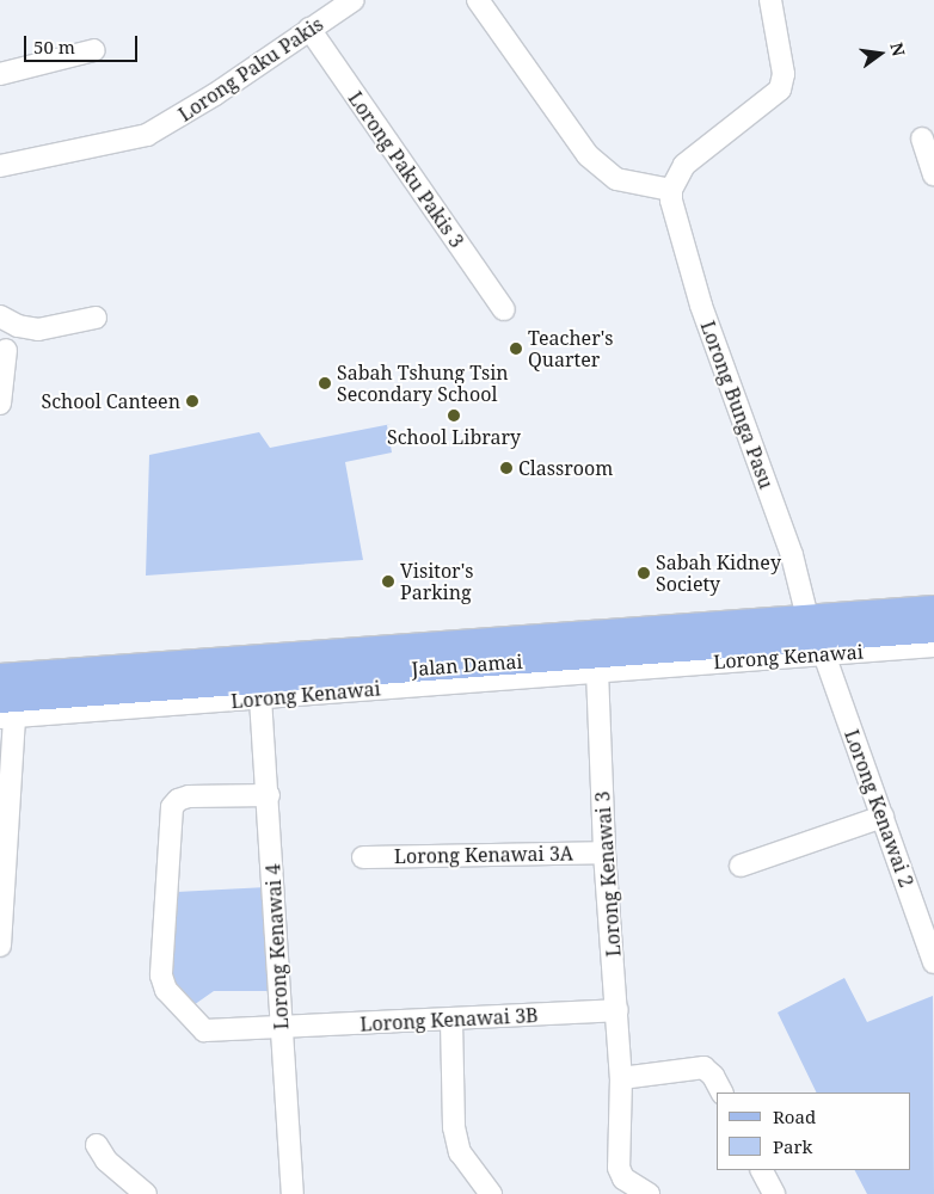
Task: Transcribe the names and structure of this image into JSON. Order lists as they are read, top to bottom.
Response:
{
  "streets": {
    "main road": ["Jalan Damai"],
    "street": [
      "Lorong Paku Pakis",
      "Lorong Paku Pakis 3",
      "Lorong Bunga Pasu",
      "Lorong Kenawai",
      "Lorong Kenawai 2",
      "Lorong Kenawai 3A",
      "Lorong Kenawai 3",
      "Lorong Kenawai 4",
      "Lorong Kenawai 3B"
    ]
  },
  "crossings": [
    ["Lorong Paku Pakis", "Lorong Paku Pakis 3"],
    ["Lorong Bunga Pasu", "Jalan Damai"],
    ["Lorong Kenawai", "Jalan Damai"],
    ["Lorong Kenawai", "Lorong Kenawai 2"],
    ["Lorong Kenawai", "Lorong Kenawai 3"],
    ["Lorong Kenawai", "Lorong Kenawai 4"],
    ["Lorong Kenawai 3A", "Lorong Kenawai 3"],
    ["Lorong Kenawai 3", "Lorong Kenawai 3B"],
    ["Lorong Kenawai 4", "Lorong Kenawai 3B"]
  ],
  "places": [
    "Teacher's Quarter",
    "Sabah Tshung Tsin Secondary School",
    "School Canteen",
    "School Library",
    "Classroom",
    "Sabah Kidney Society",
    "Visitor's Parking"
  ],
  "legend": ["Road", "Park"],
  "scale_bar": "50 m",
  "north": "right"
}
